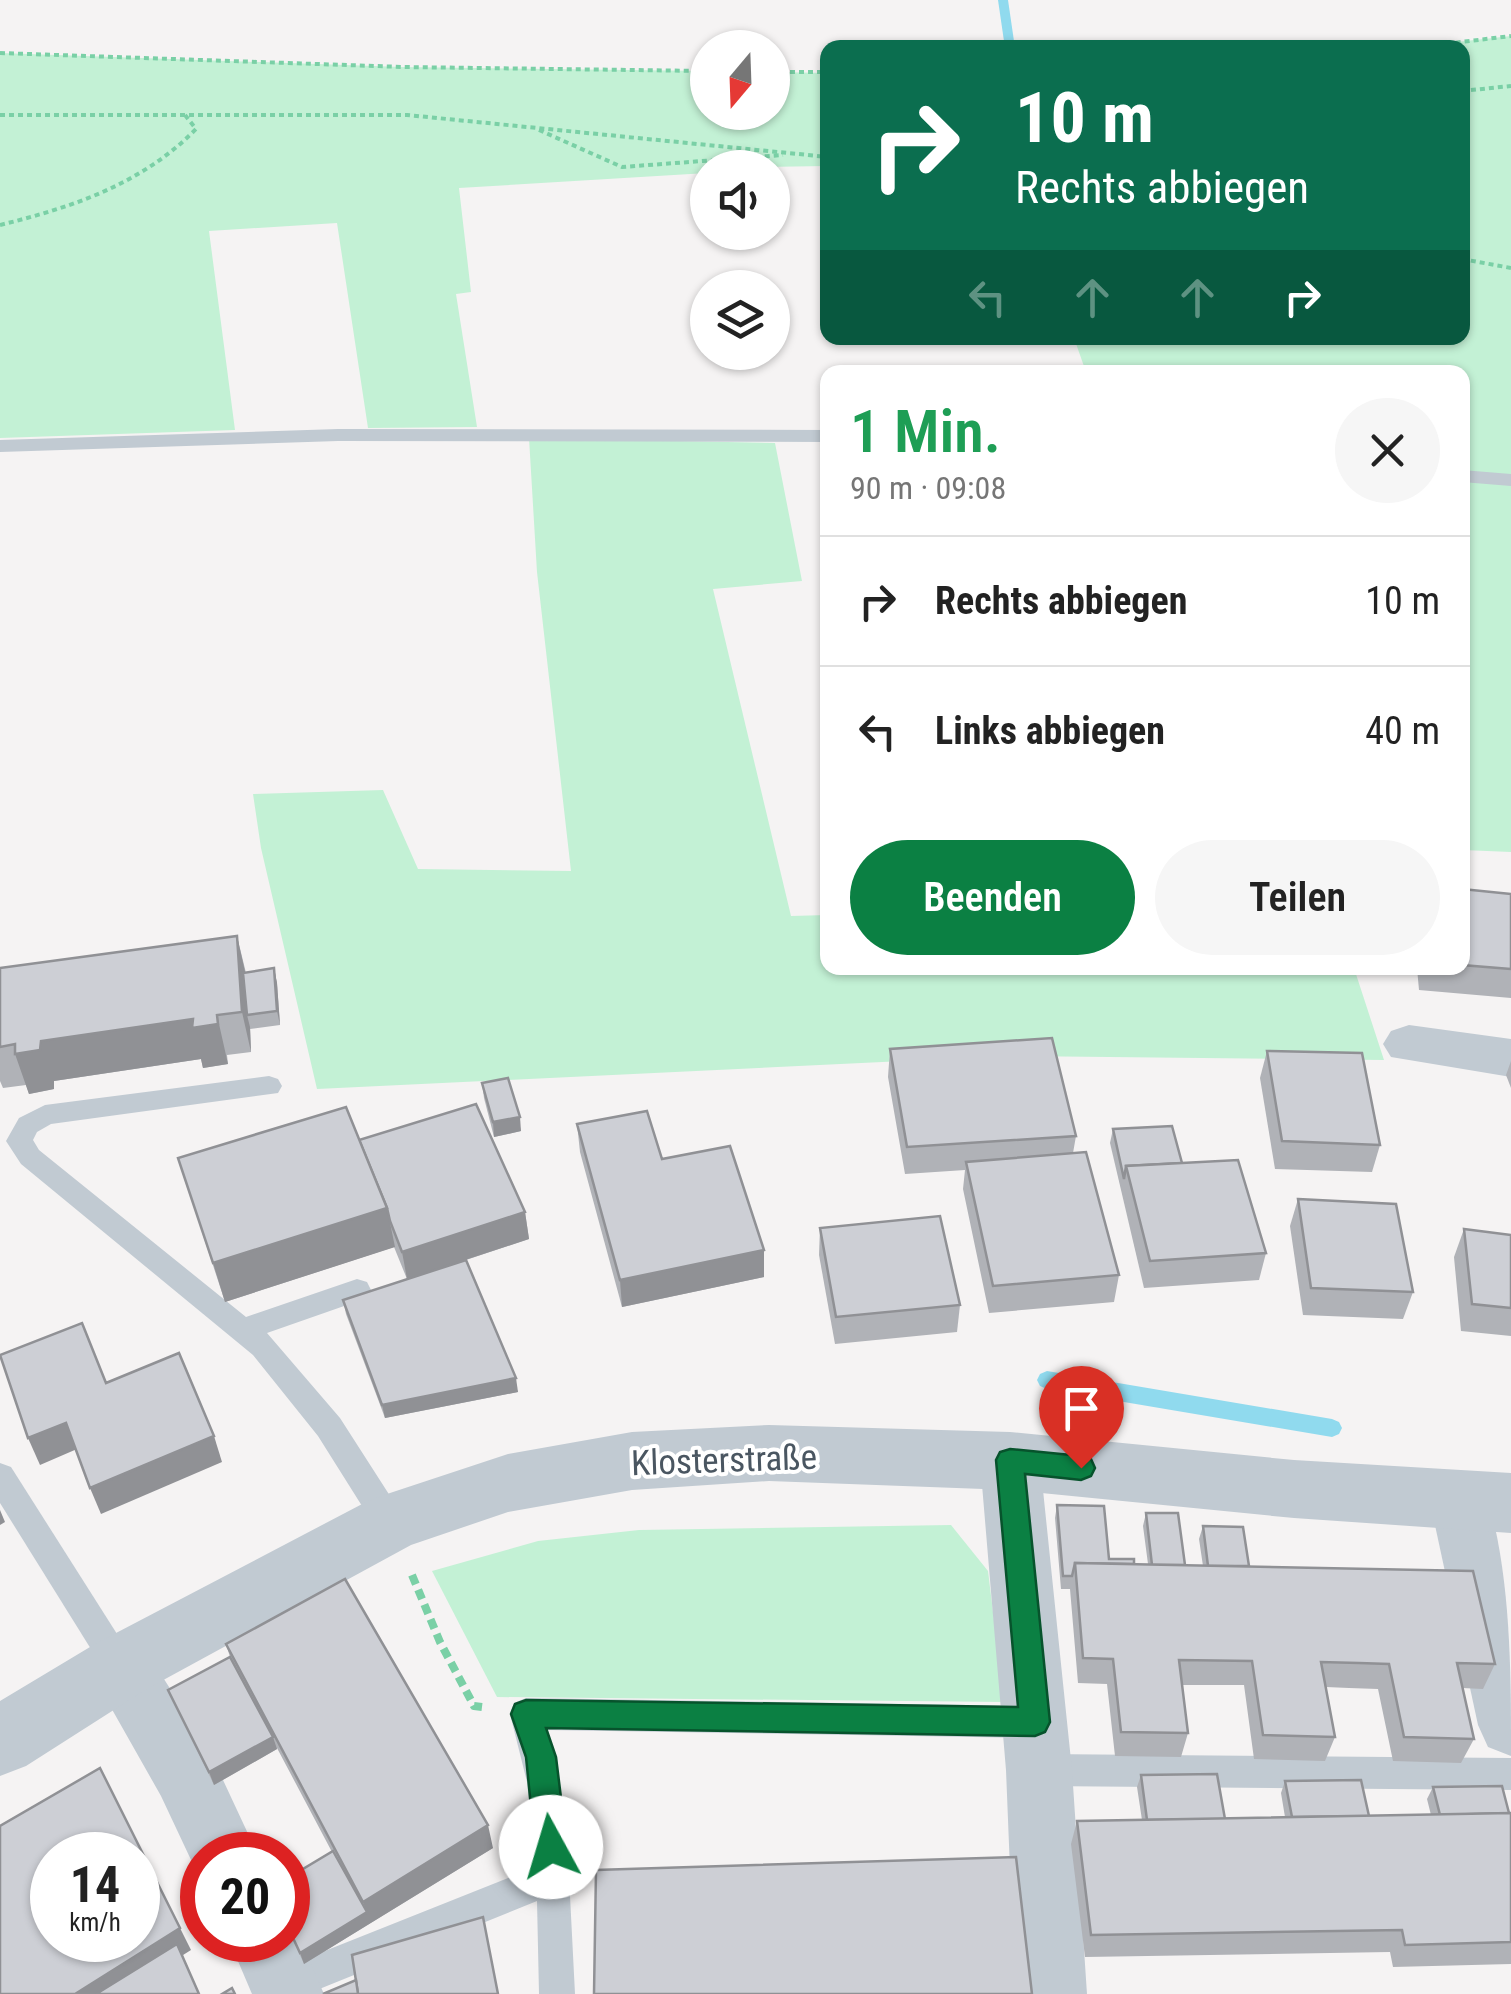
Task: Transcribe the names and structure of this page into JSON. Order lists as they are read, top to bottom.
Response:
{
  "streets": {
    "street": ["Klosterstraße"]
  },
  "north": "bottom",
  "page": {
    "turn": ["10 m", "Rechts abbiegen"],
    "heading": ["1 Min.", "90 m · 09:08"],
    "list": [
      {
        "name": "Rechts abbiegen",
        "value": "10 m"
      },
      {
        "name": "Links abbiegen",
        "value": "40 m"
      }
    ],
    "buttons": ["Beenden", "Teilen"],
    "speed": "14 km/h",
    "limit": "20"
  }
}
